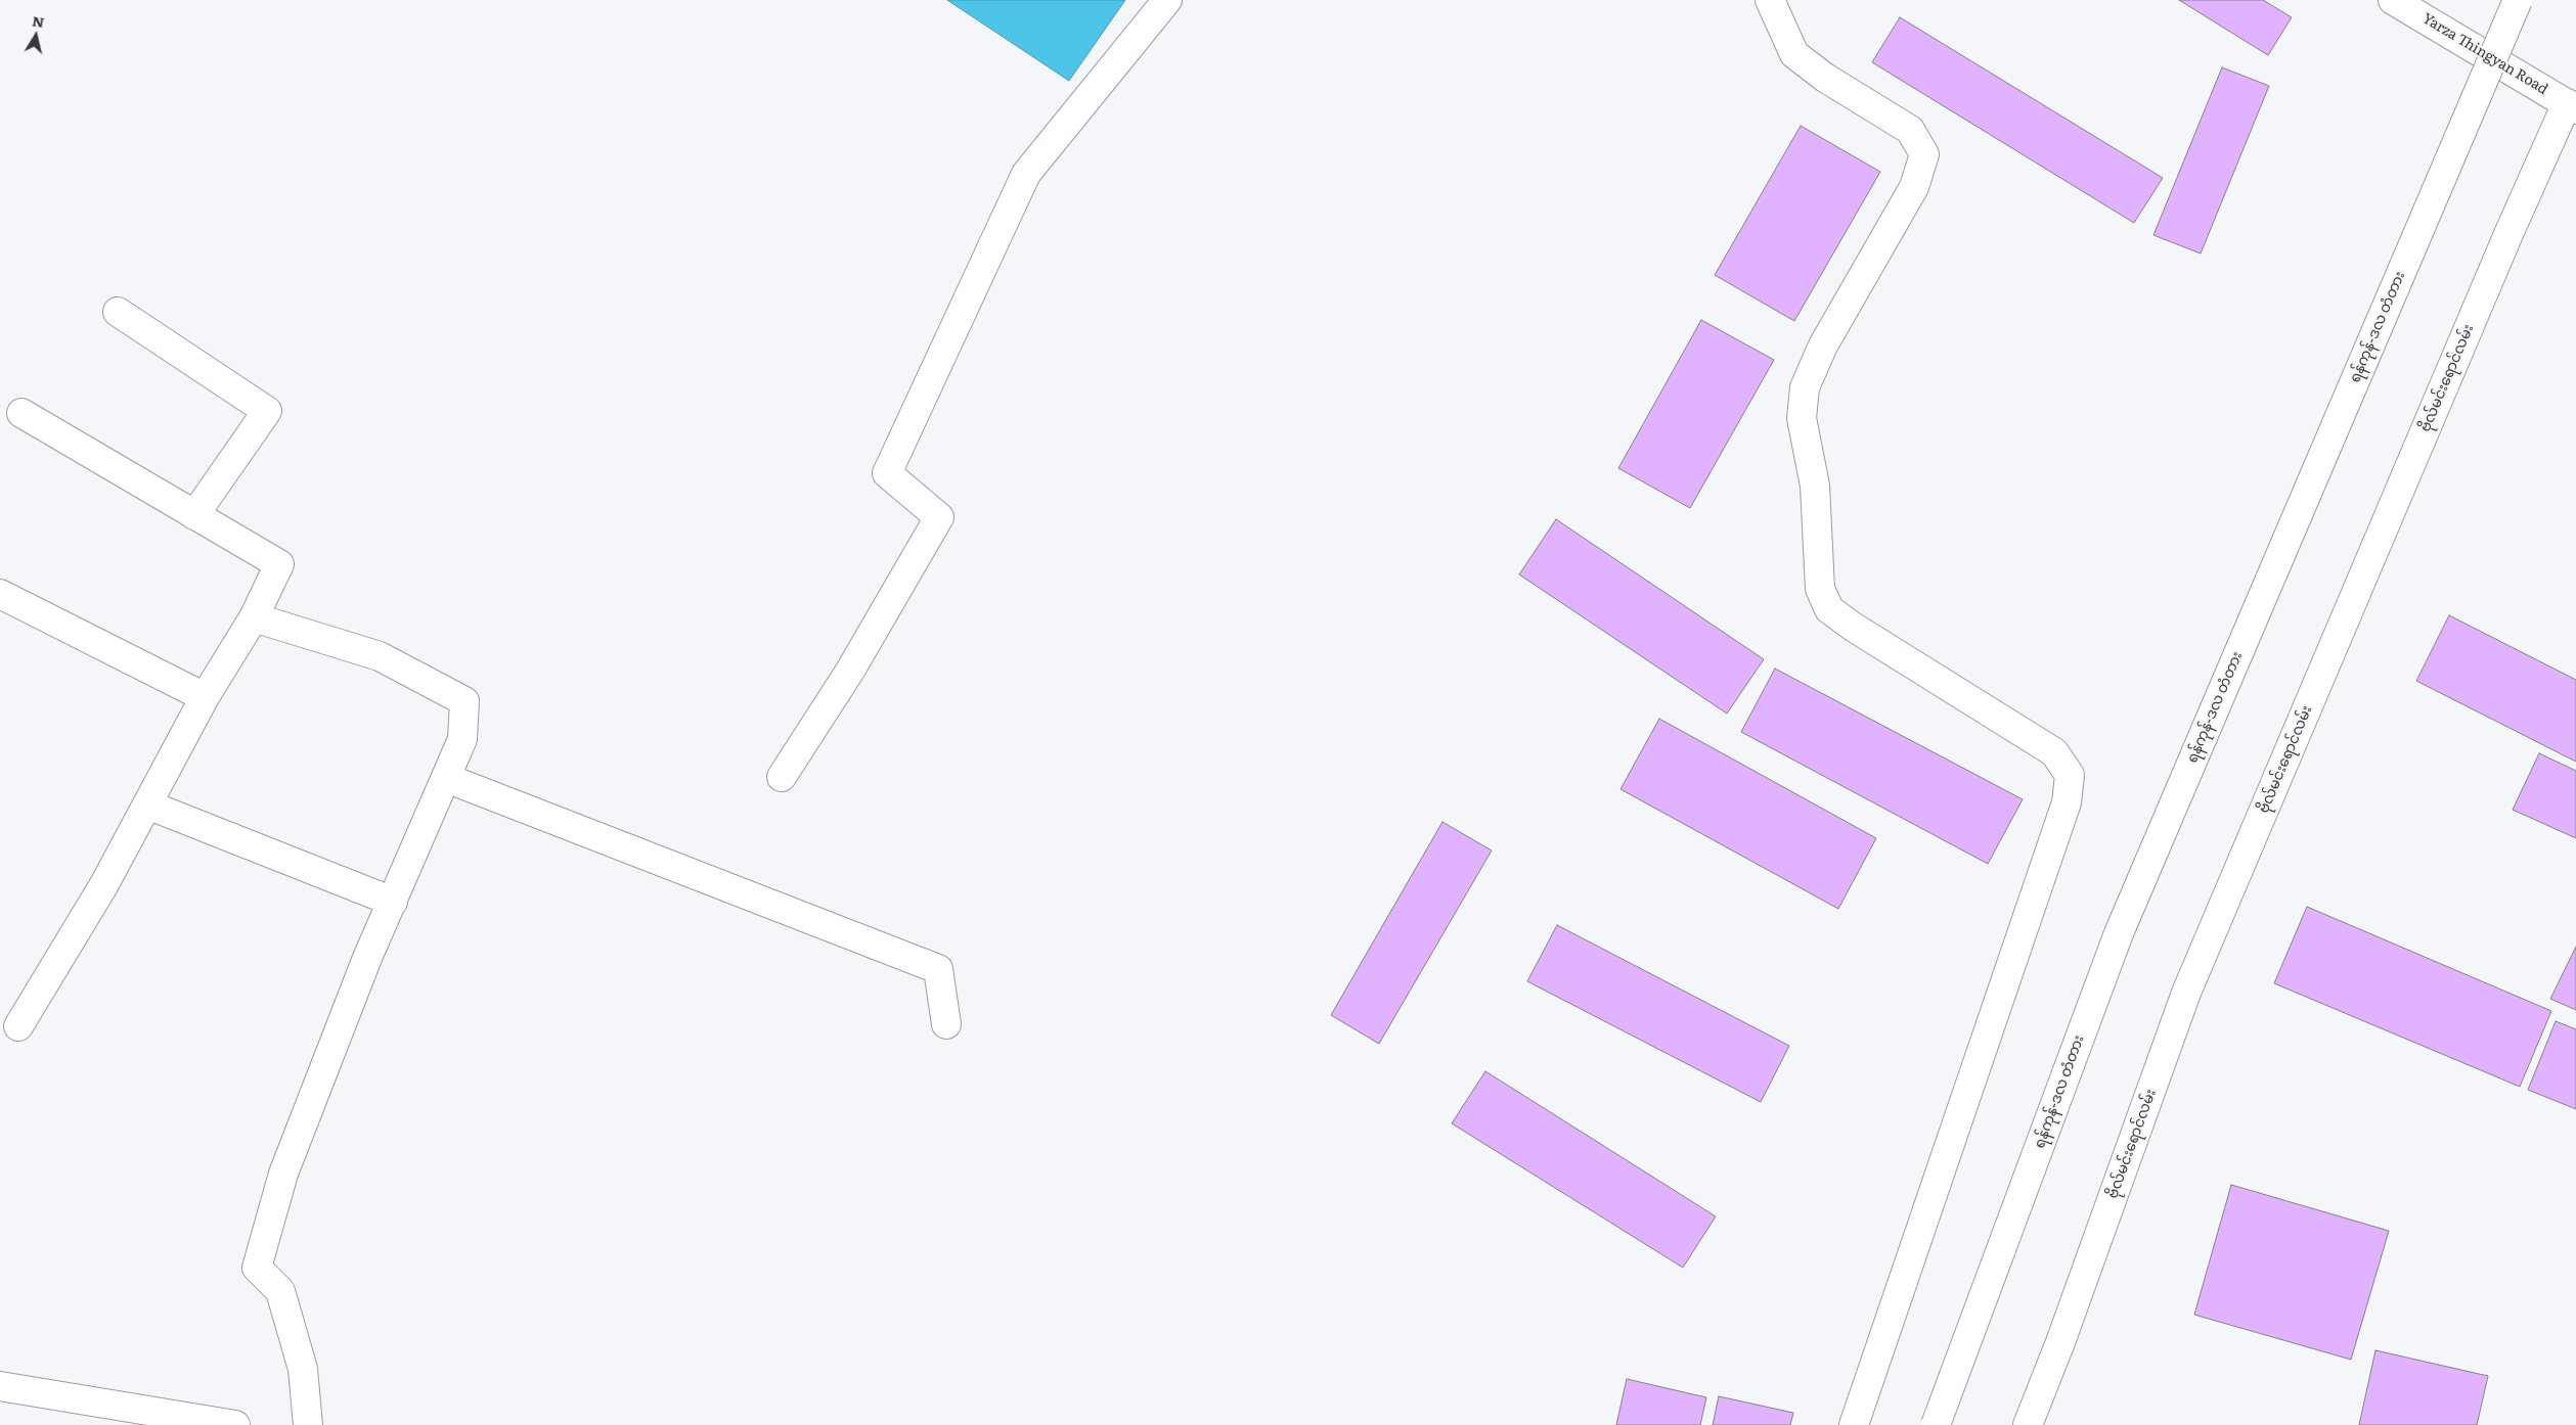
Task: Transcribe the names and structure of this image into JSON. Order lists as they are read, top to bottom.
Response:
{
  "streets": {
    "street": ["Yarza Thingyan Road", "ရန်ကုန်-ဒလ တံတား", "ဗိုလ်မင်းရောင်လမ်း"]
  },
  "crossings": [
    ["Yarza Thingyan Road", "ဗိုလ်မင်းရောင်လမ်း"]
  ],
  "north": "top"
}
